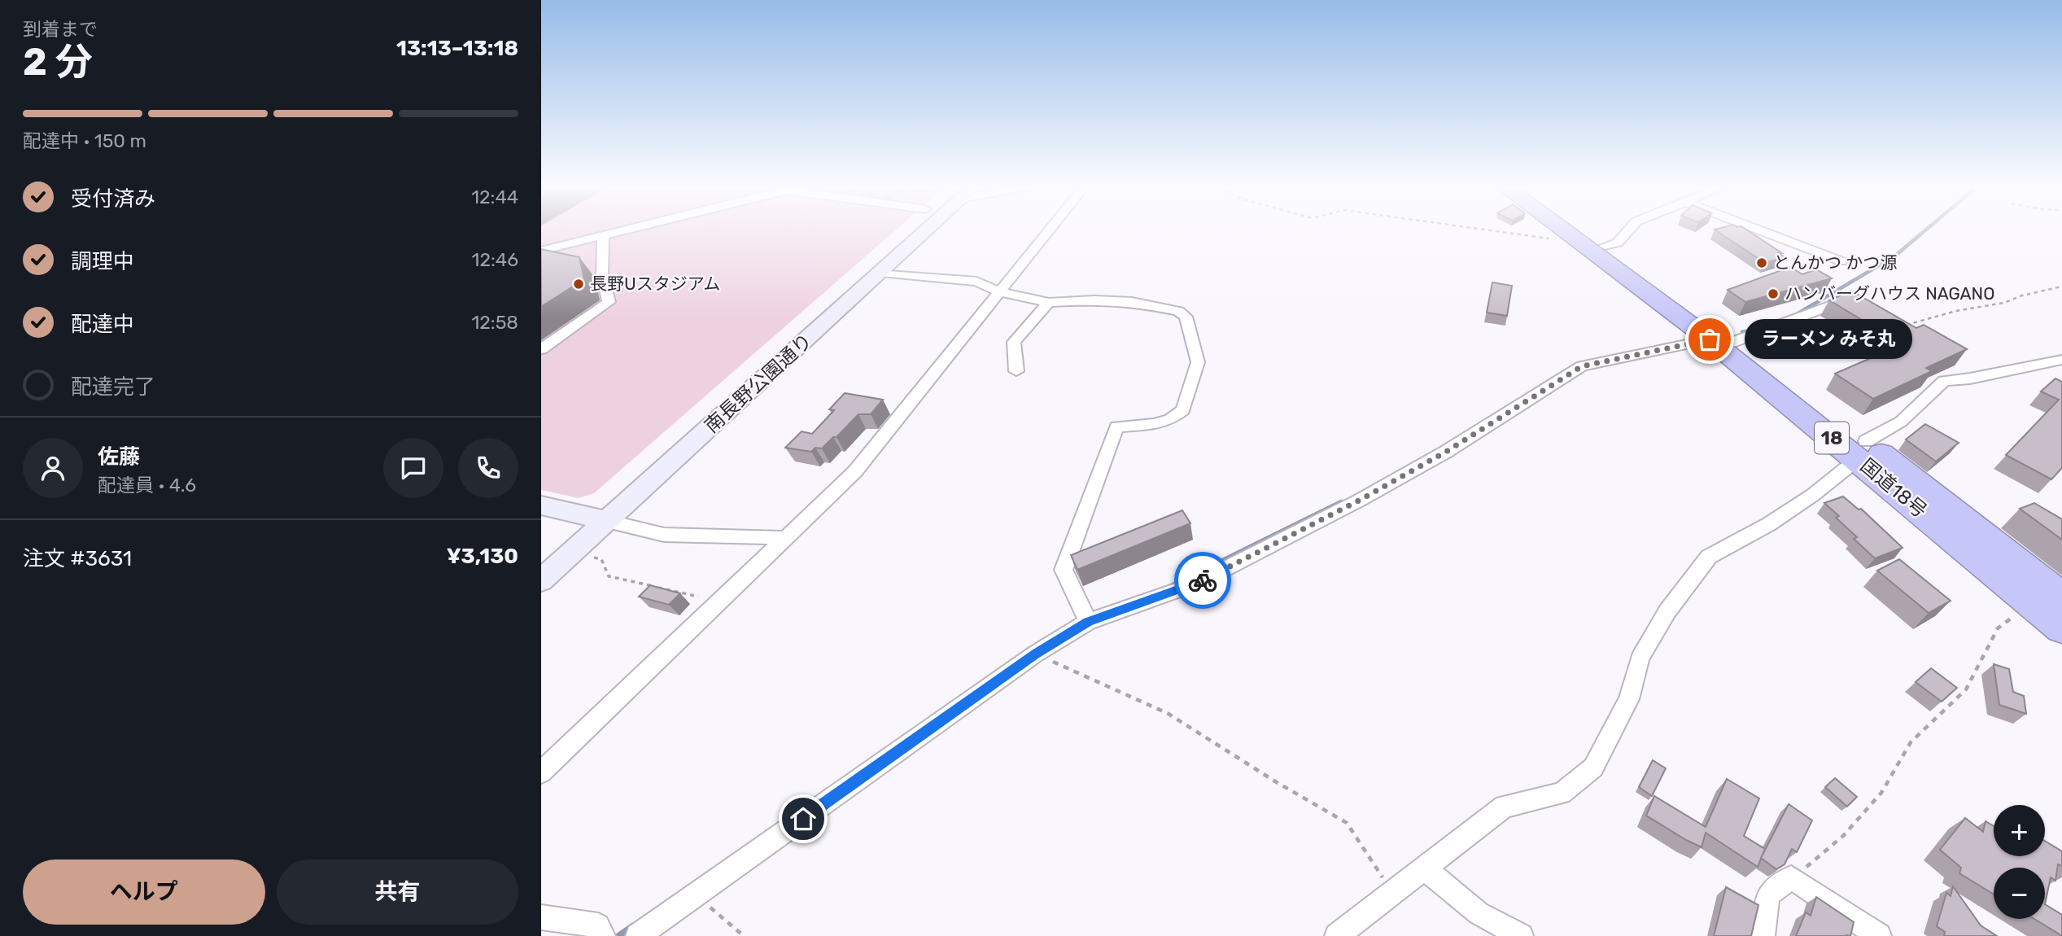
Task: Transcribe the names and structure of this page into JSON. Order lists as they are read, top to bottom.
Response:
{
  "streets": {
    "highway": ["18", "国道18号"],
    "street": ["南長野公園通り"]
  },
  "places": [
    "とんかつ かつ源",
    "長野Uスタジアム",
    "ハンバーグハウス NAGANO",
    "ラーメン みそ丸"
  ],
  "page": {
    "heading": ["2 分", "到着まで", "13:13–13:18"],
    "panel": [
      "佐藤",
      "配達員 · 4.6",
      "注文 #3631",
      "¥3,130"
    ],
    "bar": "配達中 · 150 m",
    "list": [
      ["受付済み", "12:44"],
      ["調理中", "12:46"],
      ["配達中", "12:58"],
      "配達完了"
    ],
    "bubble": "ラーメン みそ丸",
    "map_buttons": ["+", "−"],
    "buttons": ["ヘルプ", "共有"]
  }
}
